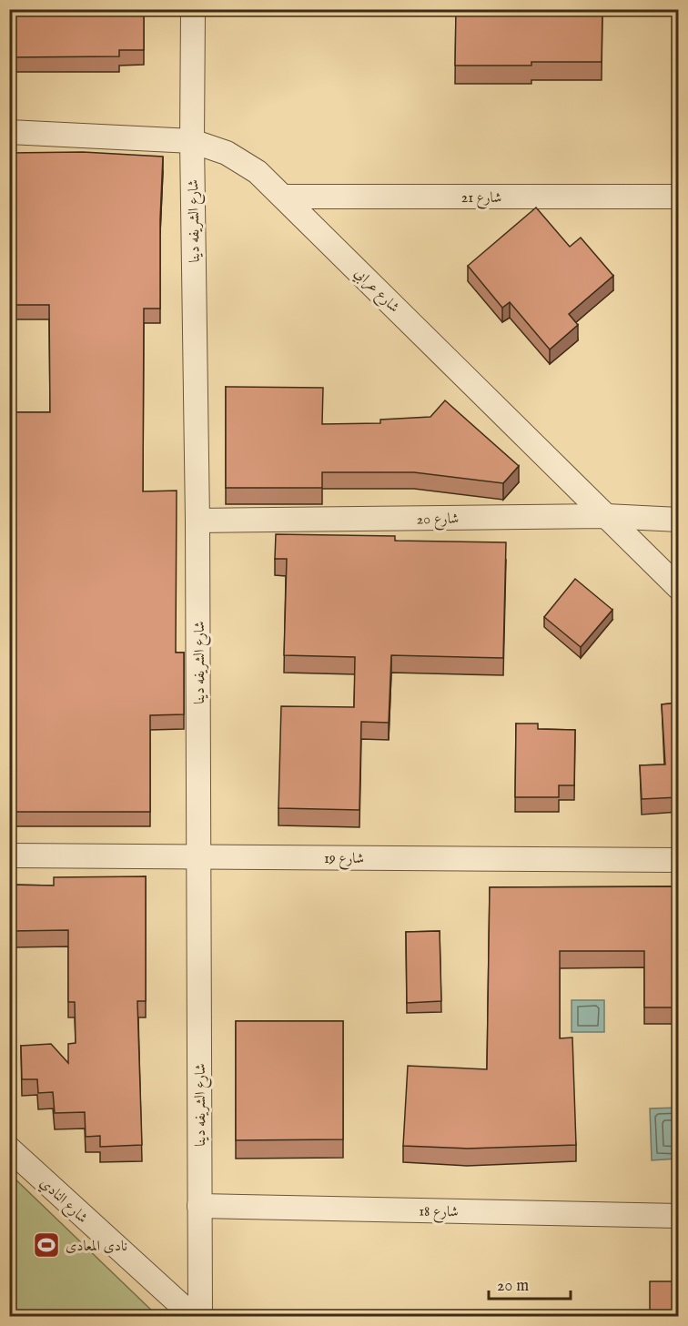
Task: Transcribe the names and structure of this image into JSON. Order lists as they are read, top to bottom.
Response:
{
  "streets": {
    "street": [
      "شارع 21",
      "شارع الشريفه دينا",
      "شارع عرابي",
      "شارع 20",
      "شارع 19",
      "شارع النادي",
      "شارع 18"
    ]
  },
  "crossings": [
    ["شارع 21", "شارع عرابي"],
    ["شارع الشريفه دينا", "شارع عرابي"],
    ["شارع الشريفه دينا", "شارع 20"],
    ["شارع الشريفه دينا", "شارع 19"],
    ["شارع الشريفه دينا", "شارع 18"],
    ["شارع عرابي", "شارع 20"]
  ],
  "places": {
    "sports": ["نادى المعادى"]
  },
  "scale_bar": "20 m"
}
